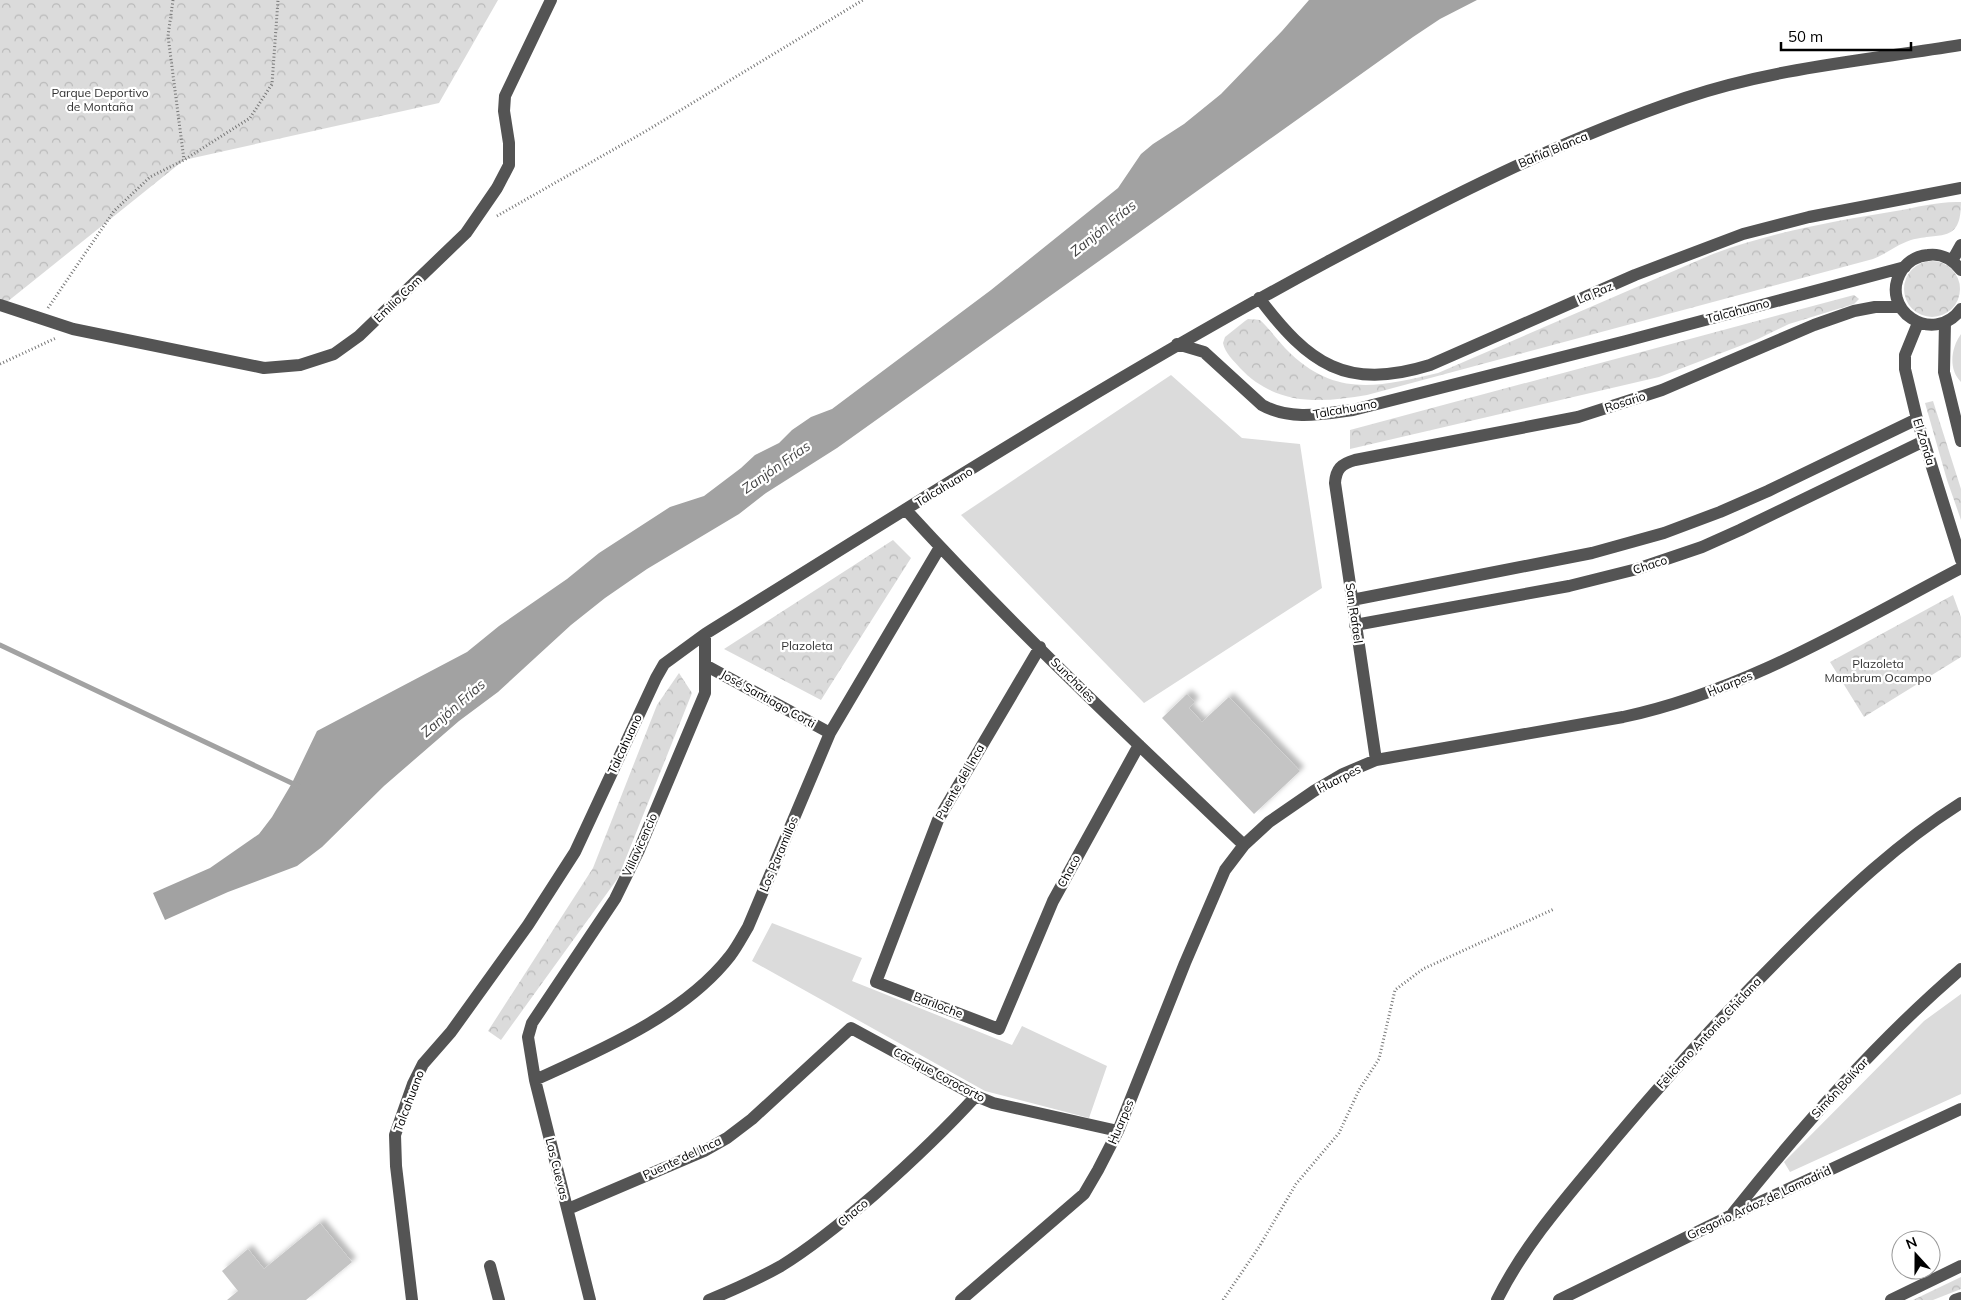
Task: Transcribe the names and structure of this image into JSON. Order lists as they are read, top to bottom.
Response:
{
  "streets": {
    "street": [
      "Bahía Blanca",
      "La Paz",
      "Emilio Com",
      "Talcahuano",
      "Rosario",
      "El Zonda",
      "Chaco",
      "San Rafael",
      "Sunchales",
      "Huarpes",
      "José Santiago Corti",
      "Puente del Inca",
      "Villavicencio",
      "Los Paramillos",
      "Bariloche",
      "Feliciano Antonio Chiclana",
      "Cacique Corocorto",
      "Simón Bolívar",
      "Las Cuevas",
      "Gregorio Aráoz de Lamadrid"
    ]
  },
  "crossings": [
    ["Bahía Blanca", "La Paz"],
    ["Bahía Blanca", "Talcahuano"],
    ["Talcahuano", "Sunchales"],
    ["Talcahuano", "Villavicencio"],
    ["Rosario", "San Rafael"],
    ["El Zonda", "Chaco"],
    ["Chaco", "San Rafael"],
    ["Chaco", "Sunchales"],
    ["Chaco", "Bariloche"],
    ["Chaco", "Cacique Corocorto"],
    ["San Rafael", "Huarpes"],
    ["Sunchales", "Huarpes"],
    ["Sunchales", "Puente del Inca"],
    ["Sunchales", "Los Paramillos"],
    ["Huarpes", "Cacique Corocorto"],
    ["José Santiago Corti", "Villavicencio"],
    ["José Santiago Corti", "Los Paramillos"],
    ["Puente del Inca", "Bariloche"],
    ["Puente del Inca", "Cacique Corocorto"],
    ["Puente del Inca", "Las Cuevas"],
    ["Villavicencio", "Las Cuevas"],
    ["Los Paramillos", "Las Cuevas"],
    ["Simón Bolívar", "Gregorio Aráoz de Lamadrid"]
  ],
  "water": ["Zanjón Frías"],
  "parks": ["Parque Deportivo de Montaña", "Plazoleta", "Plazoleta Mambrum Ocampo"],
  "scale_bar": "50 m",
  "north": "top"
}
